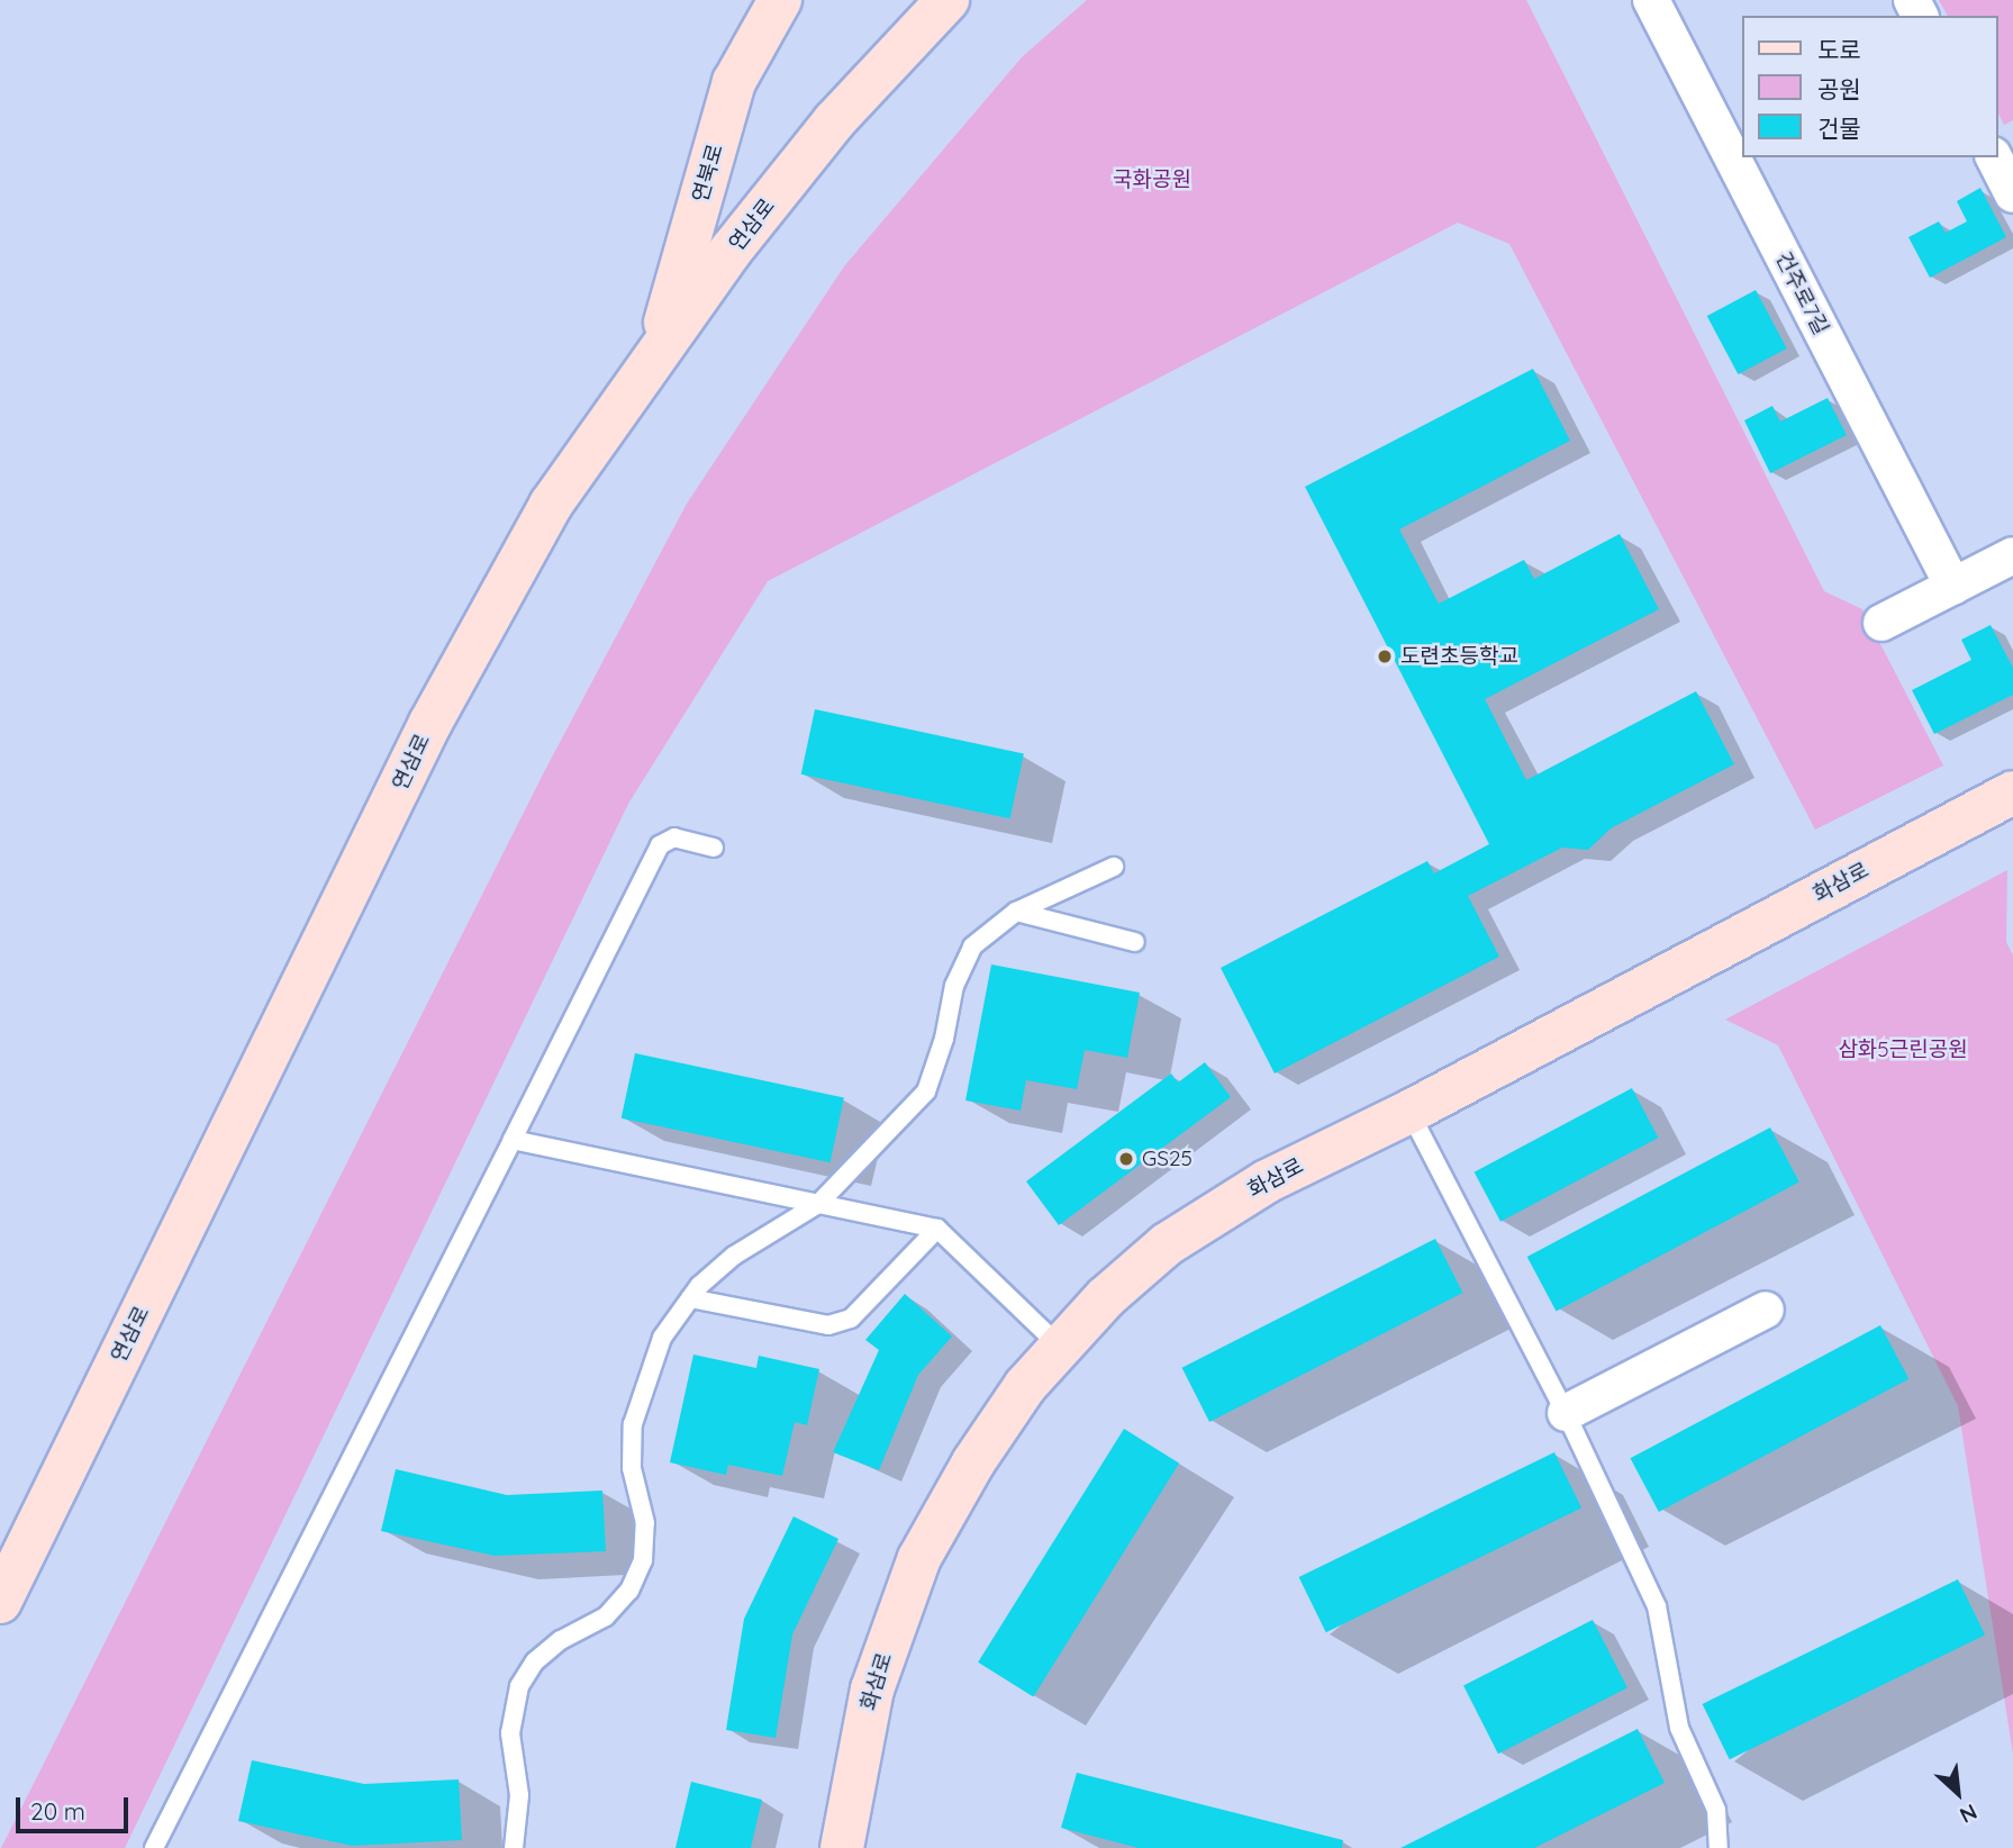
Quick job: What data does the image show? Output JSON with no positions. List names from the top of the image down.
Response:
{
  "streets": {
    "main road": ["연북로", "연삼로", "화삼로"],
    "street": ["건주로7길"]
  },
  "crossings": [
    ["연북로", "연삼로"]
  ],
  "parks": ["국화공원", "삼화5근린공원"],
  "places": ["도련초등학교", "GS25"],
  "legend": ["도로", "공원", "건물"],
  "scale_bar": "20 m",
  "north": "bottom right"
}
